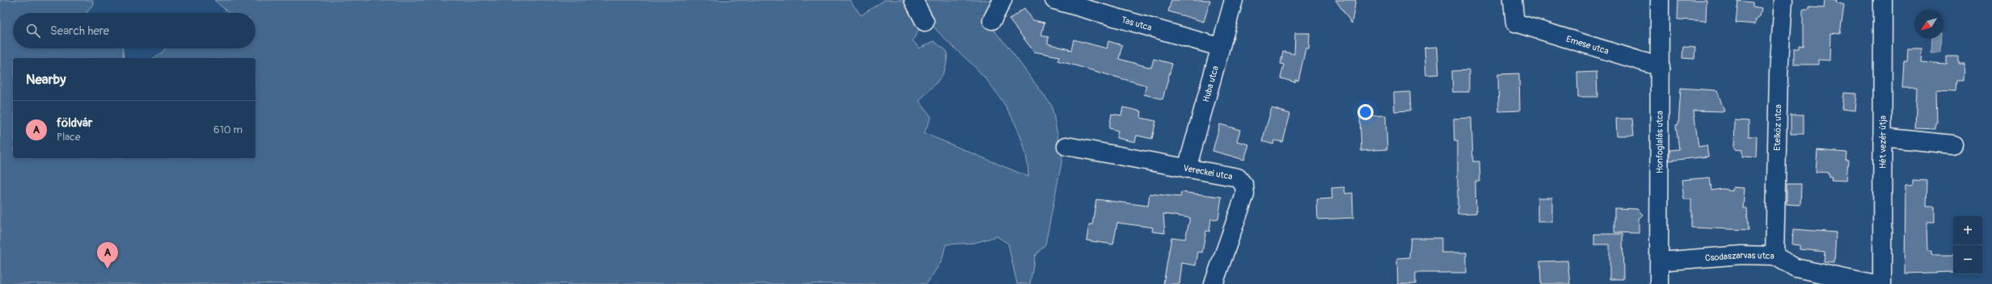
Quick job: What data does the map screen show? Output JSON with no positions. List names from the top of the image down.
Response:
{
  "streets": {
    "street": [
      "Tas utca",
      "Emese utca",
      "Huba utca",
      "Etelköz utca",
      "Honfoglalás utca",
      "Hét vezér útja",
      "Vereckei utca",
      "Csodaszarvas utca"
    ]
  },
  "crossings": [
    ["Tas utca", "Huba utca"],
    ["Emese utca", "Honfoglalás utca"],
    ["Huba utca", "Vereckei utca"],
    ["Etelköz utca", "Csodaszarvas utca"],
    ["Honfoglalás utca", "Csodaszarvas utca"]
  ],
  "north": "bottom left",
  "page": {
    "search": "Search here",
    "heading": "Nearby",
    "list": [
      {
        "mark": "A",
        "name": "földvár",
        "note": "Place",
        "value": "610 m"
      }
    ],
    "map_buttons": ["+", "−"],
    "pins": "A"
  }
}
